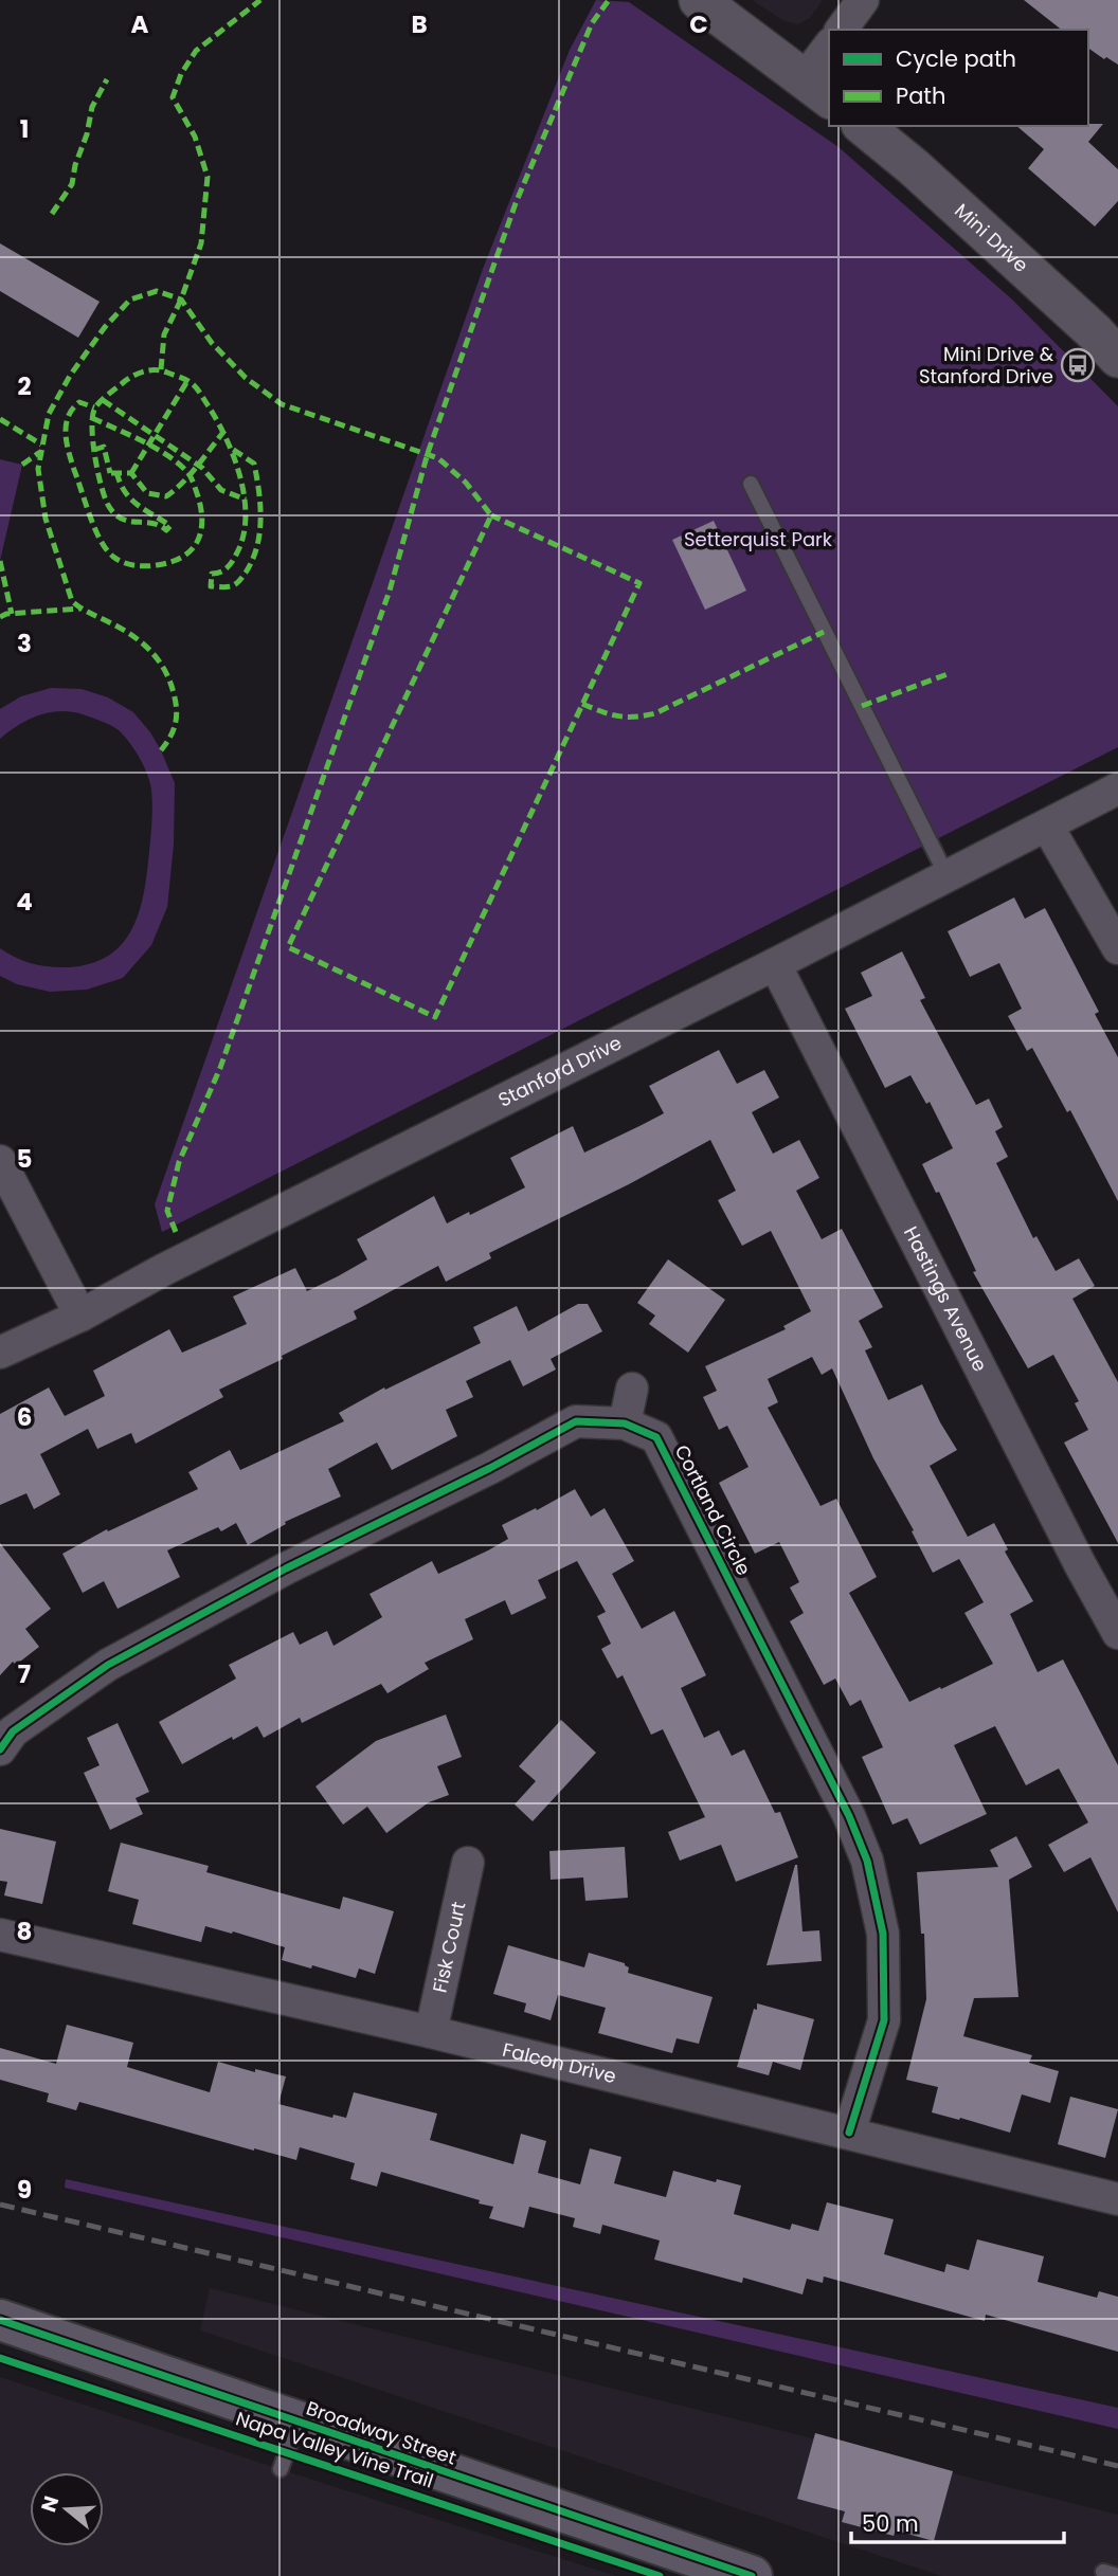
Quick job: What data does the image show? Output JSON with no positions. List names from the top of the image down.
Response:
{
  "streets": {
    "main road": ["Broadway Street"],
    "street": [
      "Mini Drive",
      "Stanford Drive",
      "Hastings Avenue",
      "Cortland Circle",
      "Fisk Court",
      "Falcon Drive"
    ],
    "cycle path": ["Napa Valley Vine Trail"]
  },
  "crossings": [
    ["Stanford Drive", "Hastings Avenue"],
    ["Cortland Circle", "Falcon Drive"],
    ["Fisk Court", "Falcon Drive"]
  ],
  "parks": ["Setterquist Park"],
  "places": {
    "bus stop": ["Mini Drive & Stanford Drive"]
  },
  "legend": ["Cycle path", "Path"],
  "scale_bar": "50 m",
  "north": "left",
  "grid": {
    "columns": ["A", "B", "C"],
    "rows": [
      "1",
      "2",
      "3",
      "4",
      "5",
      "6",
      "7",
      "8",
      "9"
    ]
  }
}
